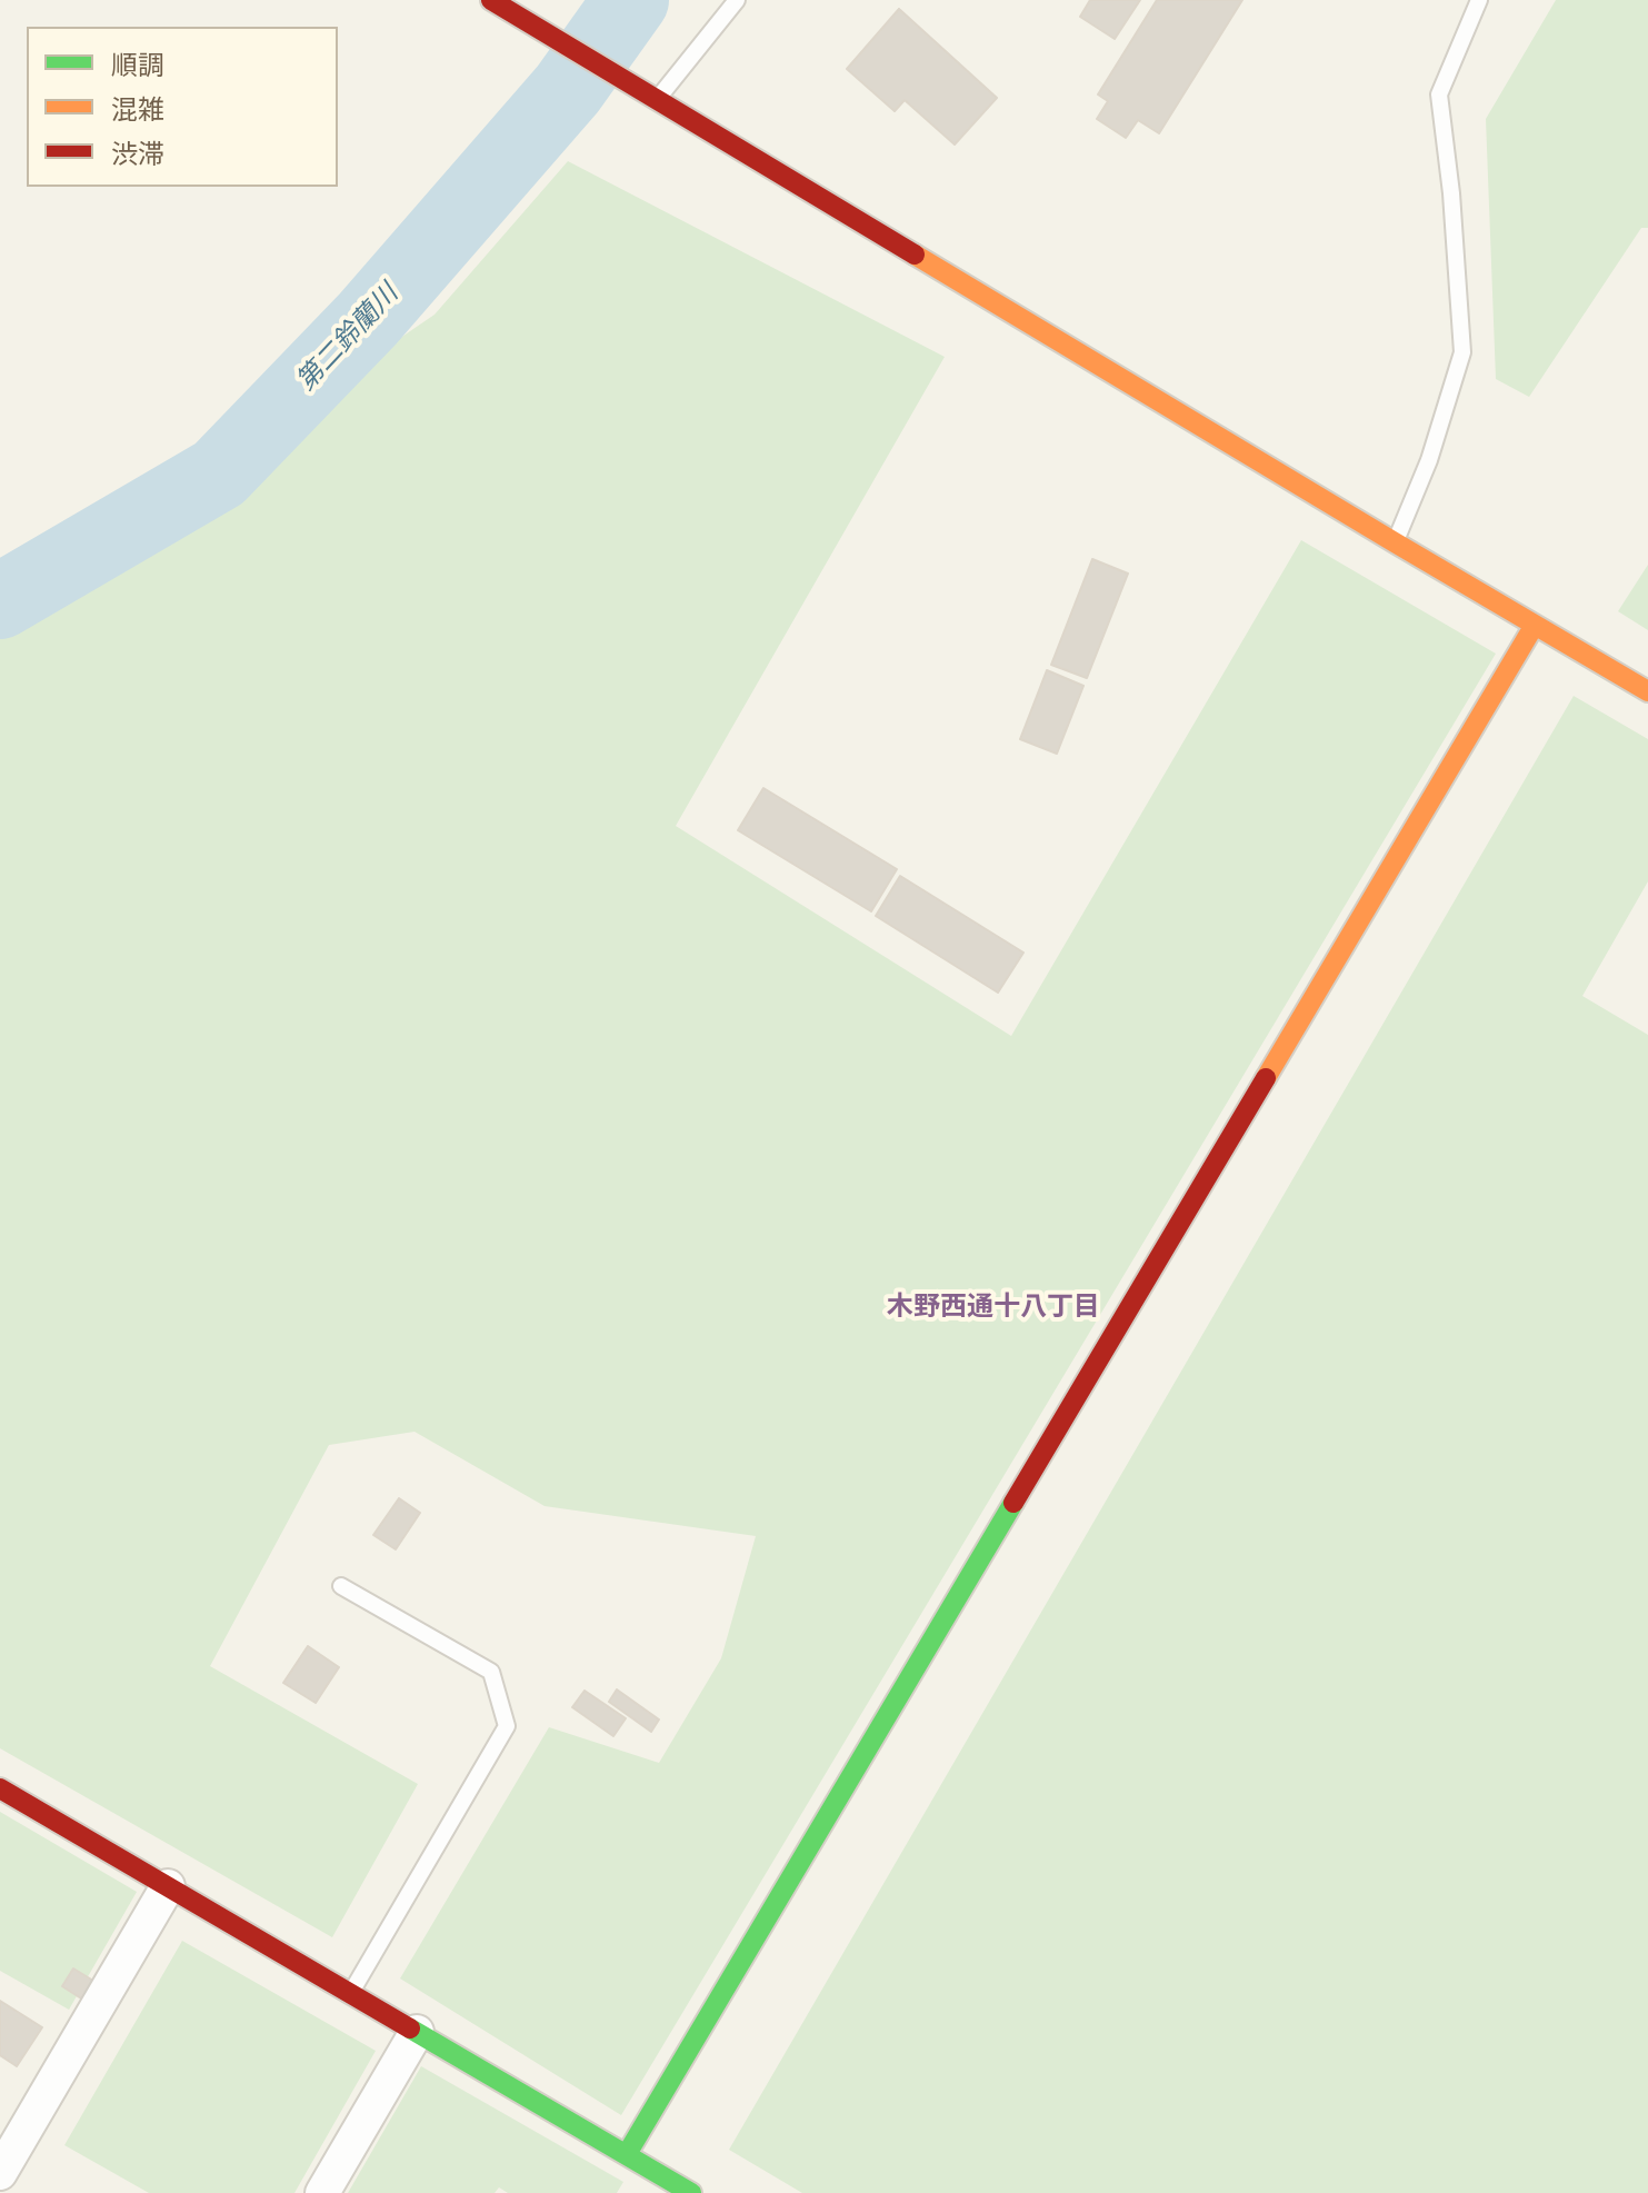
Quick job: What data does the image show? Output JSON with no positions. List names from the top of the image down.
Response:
{
  "districts": ["木野西通十八丁目"],
  "water": ["第二鈴蘭川"],
  "legend": ["順調", "混雑", "渋滞"]
}
